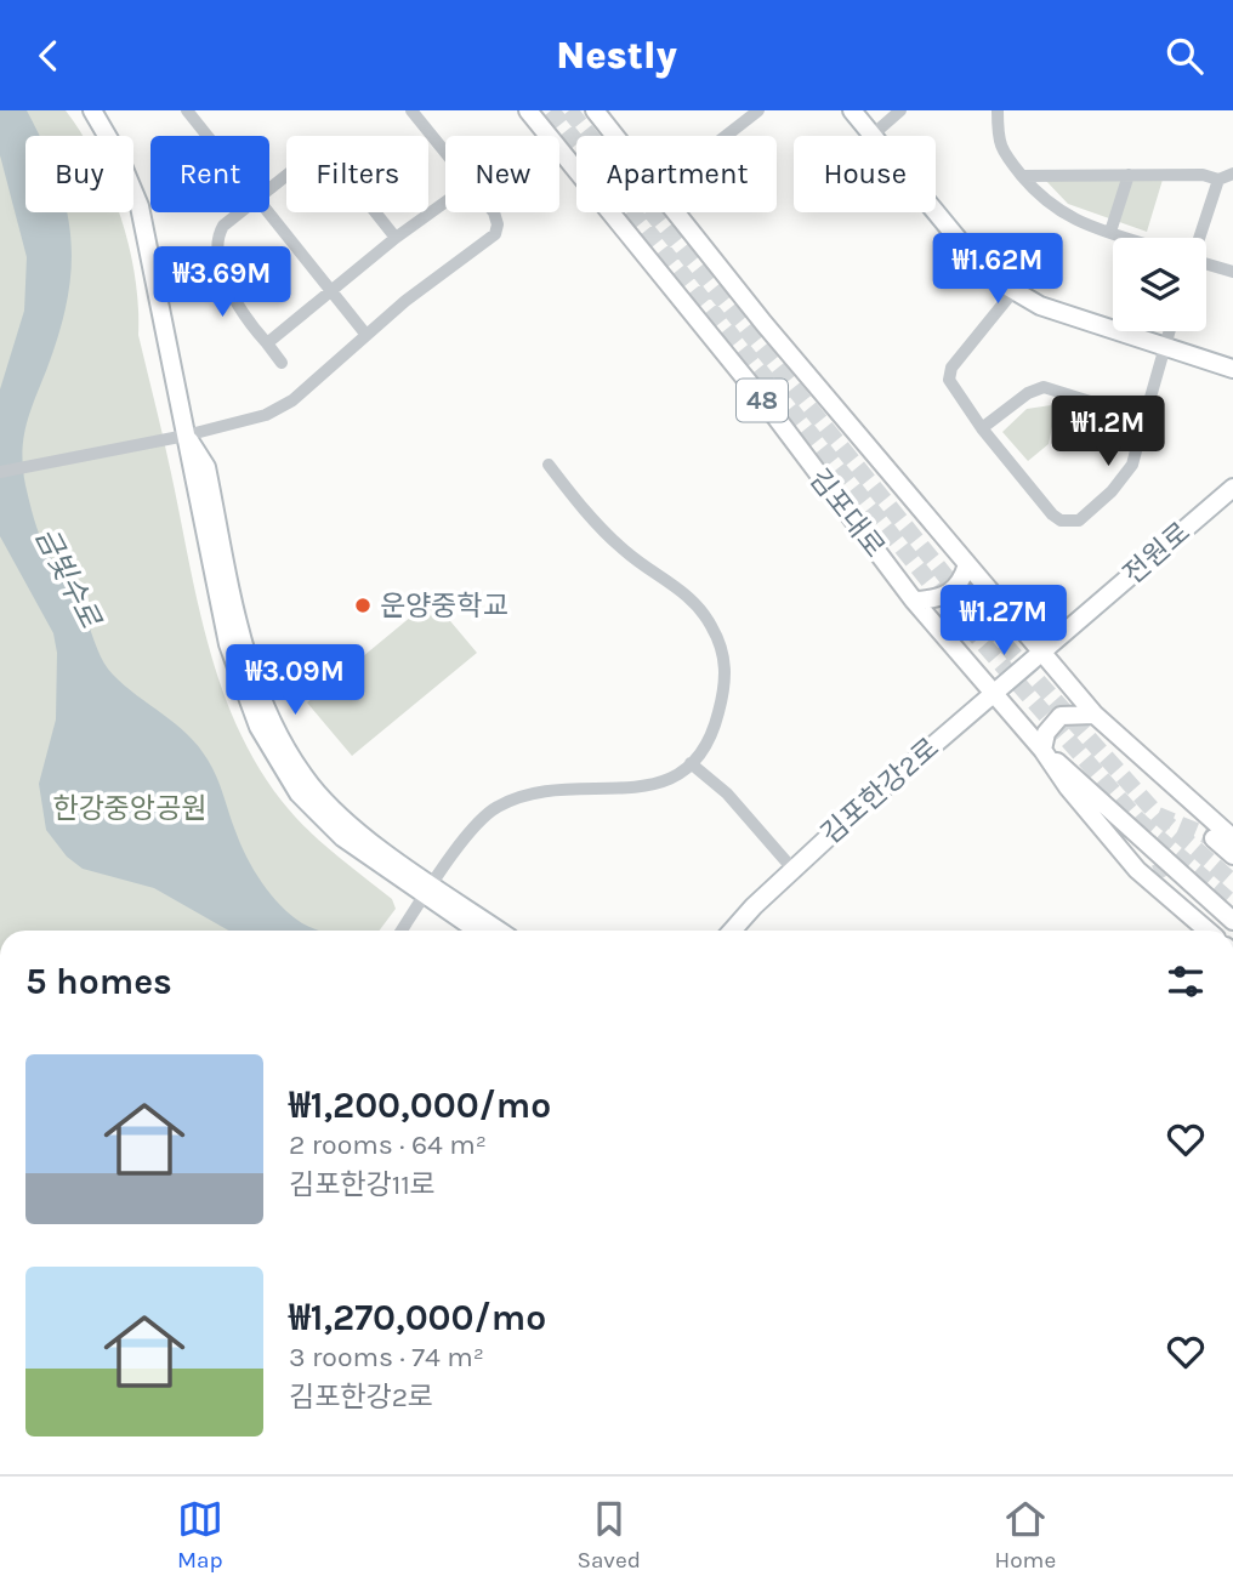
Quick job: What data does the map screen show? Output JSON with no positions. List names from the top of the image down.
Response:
{
  "streets": {
    "main road": [
      "48",
      "김포대로",
      "전원로",
      "김포한강2로"
    ]
  },
  "crossings": [
    ["김포대로", "전원로"],
    ["김포대로", "김포한강2로"],
    ["전원로", "김포한강2로"]
  ],
  "water": ["금빛수로"],
  "parks": ["한강중앙공원"],
  "places": ["운양중학교"],
  "page": {
    "header": "Nestly",
    "chip": [
      "Buy",
      "Rent",
      "Filters",
      "New",
      "Apartment",
      "House"
    ],
    "price": [
      "₩1.62M",
      "₩3.69M",
      "₩1.2M",
      "₩1.27M",
      "₩3.09M"
    ],
    "heading": "5 homes",
    "list": [
      {
        "name": "₩1,200,000/mo",
        "note": "2 rooms · 64 m² · 김포한강11로"
      },
      {
        "name": "₩1,270,000/mo",
        "note": "3 rooms · 74 m² · 김포한강2로"
      }
    ],
    "tabs": ["Map", "Saved", "Home"]
  }
}
